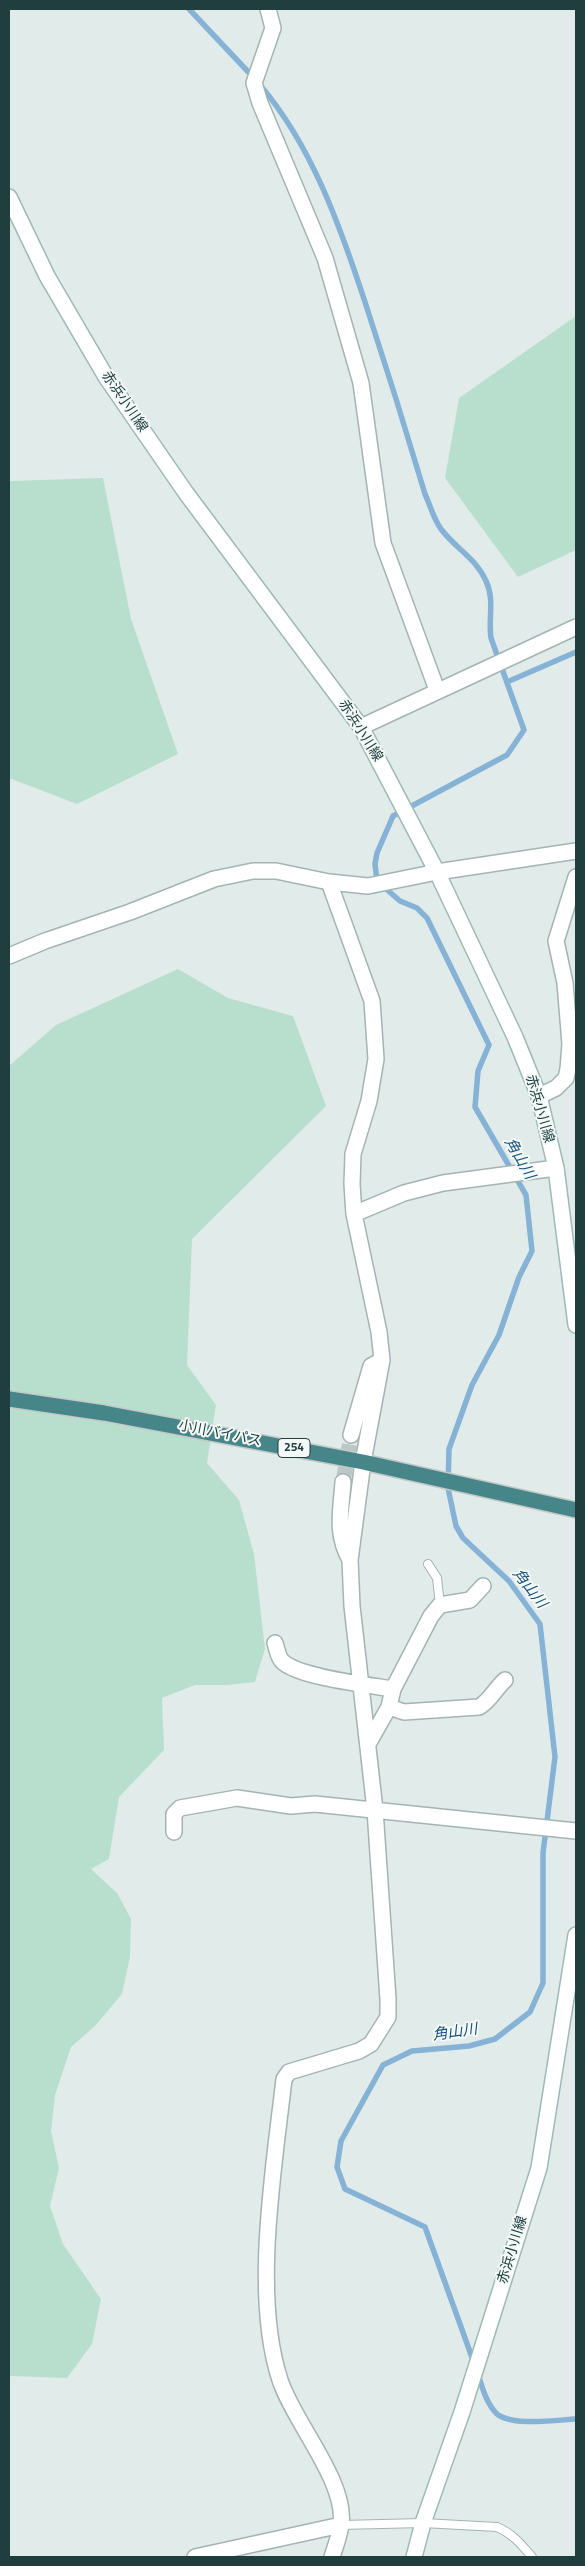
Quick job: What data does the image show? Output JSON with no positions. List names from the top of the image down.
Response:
{
  "streets": {
    "highway": ["小川バイパス", "254"],
    "street": ["赤浜小川線"]
  },
  "water": ["角山川"]
}
